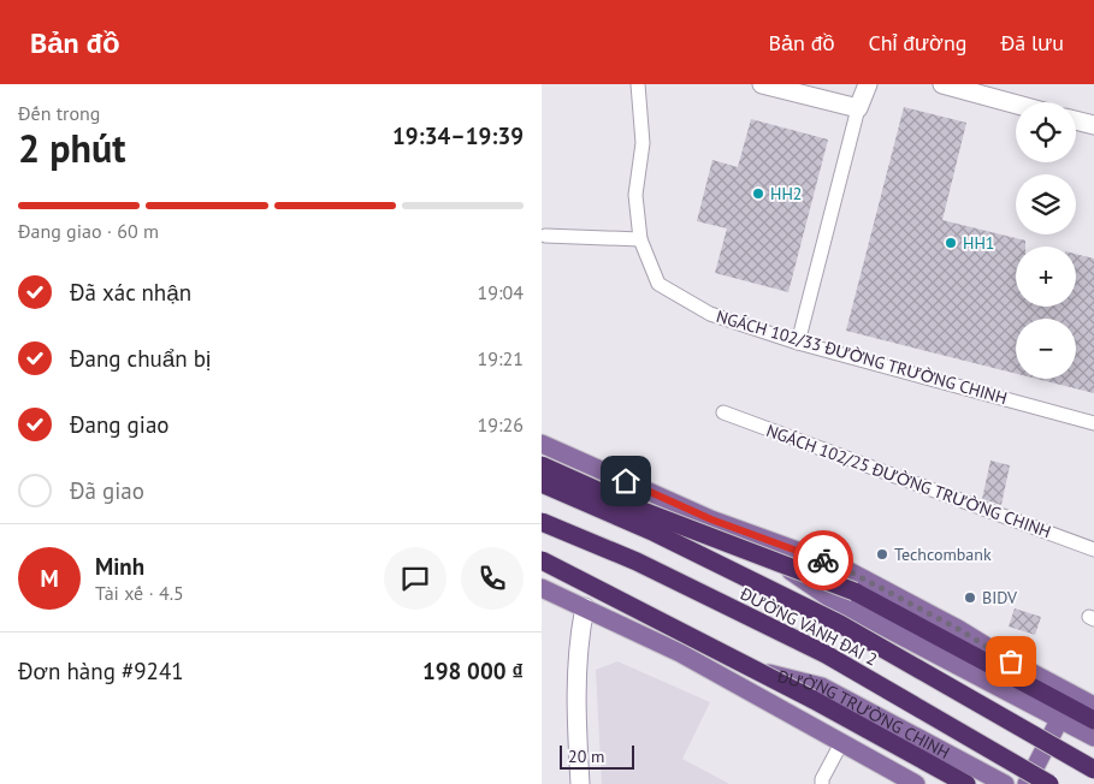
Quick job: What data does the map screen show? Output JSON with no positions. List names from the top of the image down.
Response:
{
  "streets": {
    "highway": ["ĐƯỜNG VÀNH ĐAI 2"],
    "main road": ["ĐƯỜNG TRƯỜNG CHINH"],
    "lane": ["NGÁCH 102/33 ĐƯỜNG TRƯỜNG CHINH", "NGÁCH 102/25 ĐƯỜNG TRƯỜNG CHINH"]
  },
  "places": [
    "HH2",
    "HH1",
    "Techcombank",
    "BIDV"
  ],
  "scale_bar": "20 m",
  "page": {
    "header": "Bản đồ",
    "nav": ["Bản đồ", "Chỉ đường", "Đã lưu"],
    "heading": ["2 phút", "Đến trong", "19:34–19:39"],
    "panel": [
      "Minh",
      "Tài xế · 4.5",
      "Đơn hàng #9241",
      "198 000 ₫"
    ],
    "map_buttons": ["+", "−"],
    "bar": "Đang giao · 60 m",
    "list": [
      ["Đã xác nhận", "19:04"],
      ["Đang chuẩn bị", "19:21"],
      ["Đang giao", "19:26"],
      "Đã giao"
    ],
    "round": "M",
    "scale": "20 m"
  }
}
